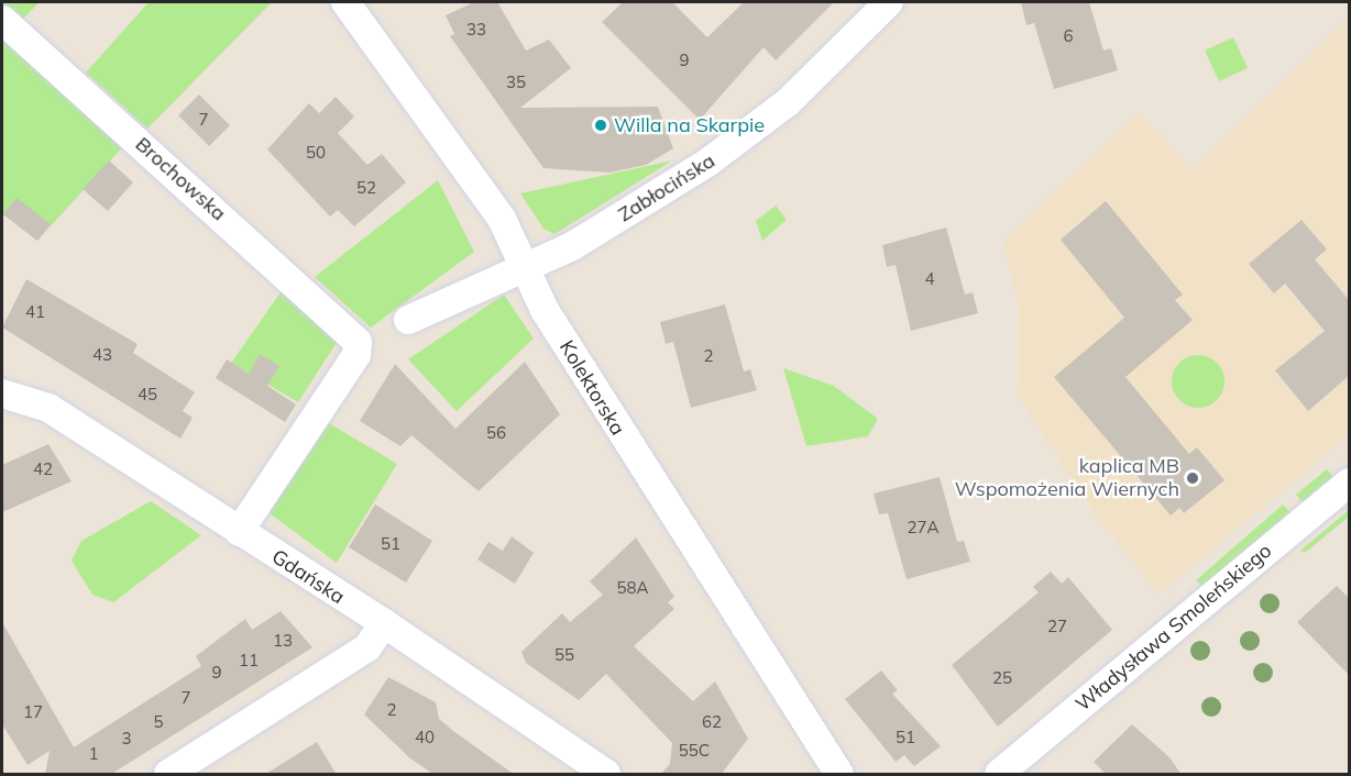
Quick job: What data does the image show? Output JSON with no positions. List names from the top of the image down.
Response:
{
  "streets": {
    "street": [
      "Brochowska",
      "Zabłocińska",
      "Kolektorska",
      "Gdańska",
      "Władysława Smoleńskiego"
    ]
  },
  "crossings": [
    ["Brochowska", "Gdańska"],
    ["Zabłocińska", "Kolektorska"]
  ],
  "places": ["Willa na Skarpie", "kaplica MB Wspomożenia Wiernych"],
  "house_numbers": [
    "33",
    "6",
    "9",
    "35",
    "7",
    "50",
    "52",
    "4",
    "41",
    "43",
    "2",
    "45",
    "56",
    "42",
    "27A",
    "51",
    "58A",
    "27",
    "13",
    "55",
    "11",
    "9",
    "25",
    "7",
    "2",
    "17",
    "5",
    "62",
    "40",
    "51",
    "3",
    "55C",
    "1"
  ]
}
